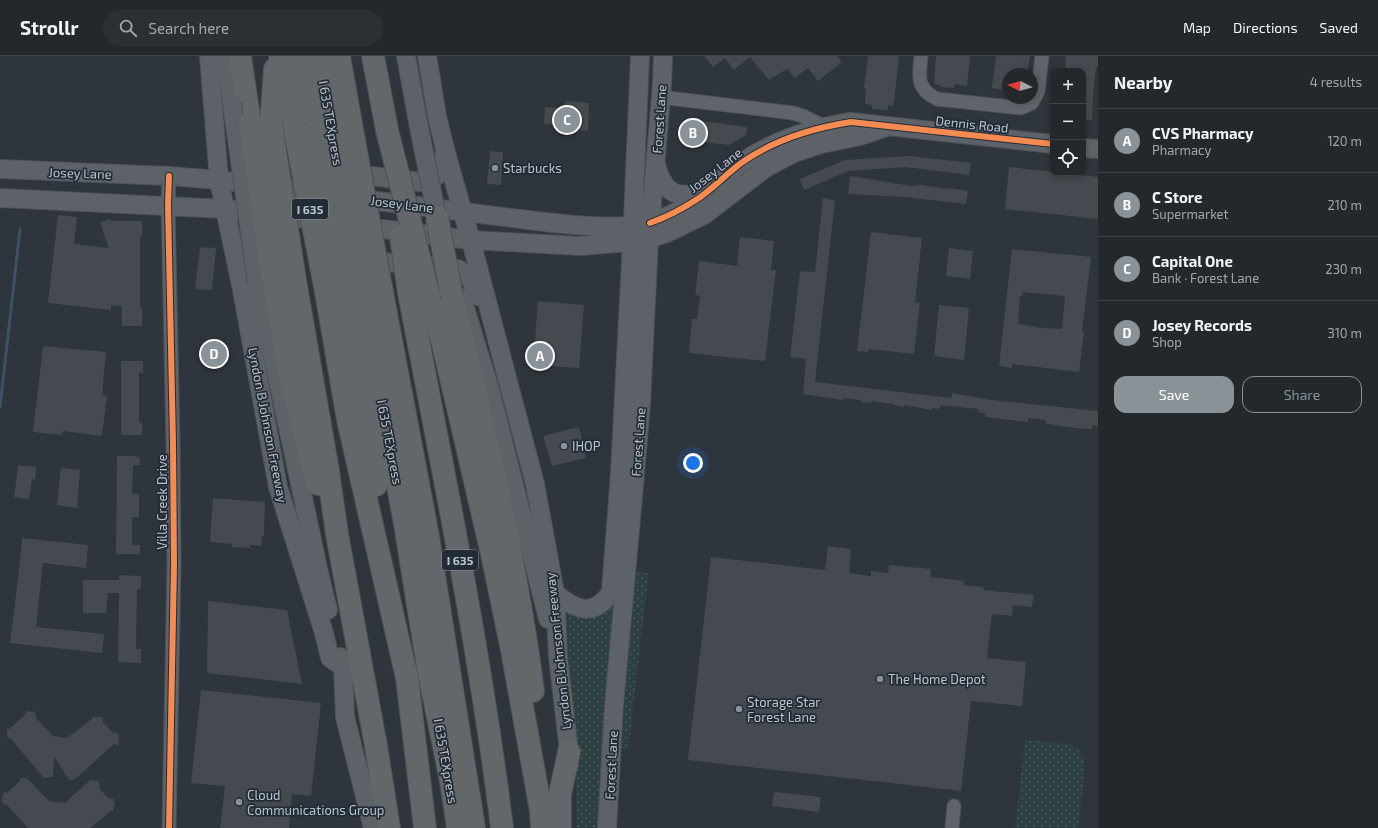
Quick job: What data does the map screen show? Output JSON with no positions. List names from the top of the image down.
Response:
{
  "streets": {
    "highway": ["I 635 TEXpress", "I 635"],
    "main road": [
      "Forest Lane",
      "Dennis Road",
      "Josey Lane",
      "Lyndon B Johnson Freeway"
    ],
    "street": ["Villa Creek Drive"]
  },
  "crossings": [
    ["Forest Lane", "Josey Lane"],
    ["Dennis Road", "Josey Lane"],
    ["Josey Lane", "Lyndon B Johnson Freeway"],
    ["Josey Lane", "Villa Creek Drive"]
  ],
  "places": [
    "Starbucks",
    "IHOP",
    "The Home Depot",
    "Storage Star Forest Lane",
    "Cloud Communications Group"
  ],
  "north": "left",
  "page": {
    "header": "Strollr",
    "search": "Search here",
    "nav": ["Map", "Directions", "Saved"],
    "heading": ["Nearby", "4 results"],
    "map_buttons": ["+", "−"],
    "pins": [
      "C",
      "B",
      "D",
      "A"
    ],
    "list": [
      {
        "mark": "A",
        "name": "CVS Pharmacy",
        "note": "Pharmacy",
        "value": "120 m"
      },
      {
        "mark": "B",
        "name": "C Store",
        "note": "Supermarket",
        "value": "210 m"
      },
      {
        "mark": "C",
        "name": "Capital One",
        "note": "Bank · Forest Lane",
        "value": "230 m"
      },
      {
        "mark": "D",
        "name": "Josey Records",
        "note": "Shop",
        "value": "310 m"
      }
    ],
    "buttons": ["Save", "Share"]
  }
}
